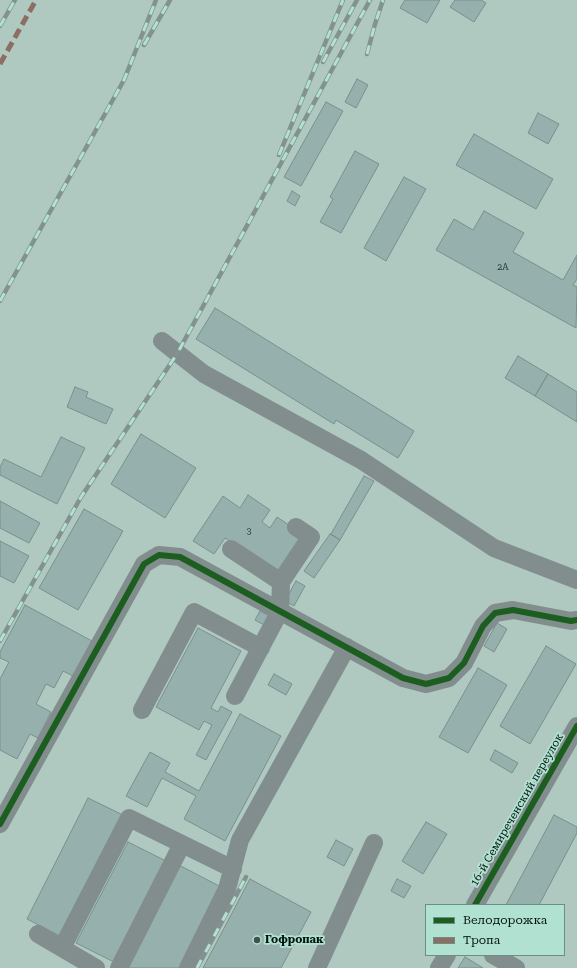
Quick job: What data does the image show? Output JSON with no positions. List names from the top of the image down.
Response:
{
  "streets": {
    "street": ["16-й Семиреченский переулок"]
  },
  "places": ["Гофропак"],
  "house_numbers": ["2А", "3"],
  "legend": ["Велодорожка", "Тропа"]
}
